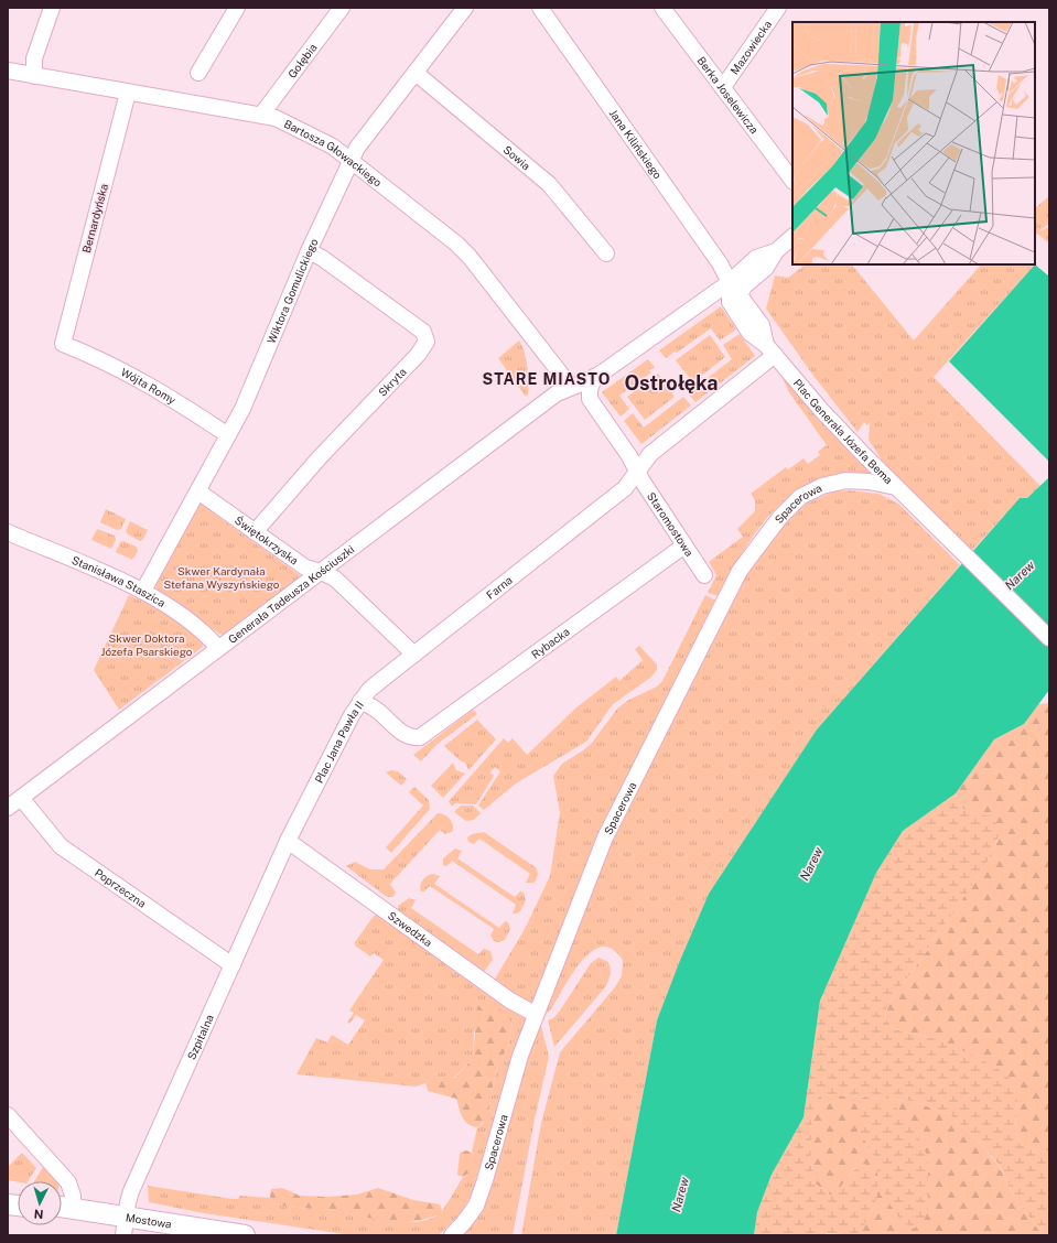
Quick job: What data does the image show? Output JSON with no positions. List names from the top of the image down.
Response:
{
  "streets": {
    "main road": ["Mostowa"],
    "street": [
      "Mazowiecka",
      "Gołębia",
      "Berka Joselewicza",
      "Jana Kilińskiego",
      "Bartosza Głowackiego",
      "Sowia",
      "Bernardyńska",
      "Wiktora Gomulickiego",
      "Skryta",
      "Wójta Romy",
      "Plac Generała Józefa Bema",
      "Spacerowa",
      "Staromostowa",
      "Świętokrzyska",
      "Stanisława Staszica",
      "Farna",
      "Generała Tadeusza Kościuszki",
      "Rybacka",
      "Plac Jana Pawła II",
      "Poprzeczna",
      "Szwedzka",
      "Szpitalna"
    ]
  },
  "crossings": [
    ["Mazowiecka", "Berka Joselewicza"],
    ["Gołębia", "Bartosza Głowackiego"],
    ["Jana Kilińskiego", "Plac Generała Józefa Bema"],
    ["Bartosza Głowackiego", "Bernardyńska"],
    ["Bartosza Głowackiego", "Wiktora Gomulickiego"],
    ["Bartosza Głowackiego", "Generała Tadeusza Kościuszki"],
    ["Sowia", "Wiktora Gomulickiego"],
    ["Bernardyńska", "Wójta Romy"],
    ["Wiktora Gomulickiego", "Skryta"],
    ["Wiktora Gomulickiego", "Wójta Romy"],
    ["Wiktora Gomulickiego", "Świętokrzyska"],
    ["Wiktora Gomulickiego", "Stanisława Staszica"],
    ["Skryta", "Świętokrzyska"],
    ["Plac Generała Józefa Bema", "Spacerowa"],
    ["Spacerowa", "Szwedzka"],
    ["Staromostowa", "Farna"],
    ["Staromostowa", "Rybacka"],
    ["Świętokrzyska", "Farna"],
    ["Świętokrzyska", "Generała Tadeusza Kościuszki"],
    ["Stanisława Staszica", "Generała Tadeusza Kościuszki"],
    ["Farna", "Plac Jana Pawła II"],
    ["Generała Tadeusza Kościuszki", "Poprzeczna"],
    ["Rybacka", "Plac Jana Pawła II"],
    ["Plac Jana Pawła II", "Szwedzka"],
    ["Plac Jana Pawła II", "Szpitalna"],
    ["Poprzeczna", "Szpitalna"],
    ["Szwedzka", "Szpitalna"],
    ["Szpitalna", "Mostowa"]
  ],
  "districts": ["STARE MIASTO", "Ostrołęka"],
  "water": ["Narew"],
  "parks": ["Skwer Kardynała Stefana Wyszyńskiego", "Skwer Doktora Józefa Psarskiego"],
  "north": "bottom"
}
